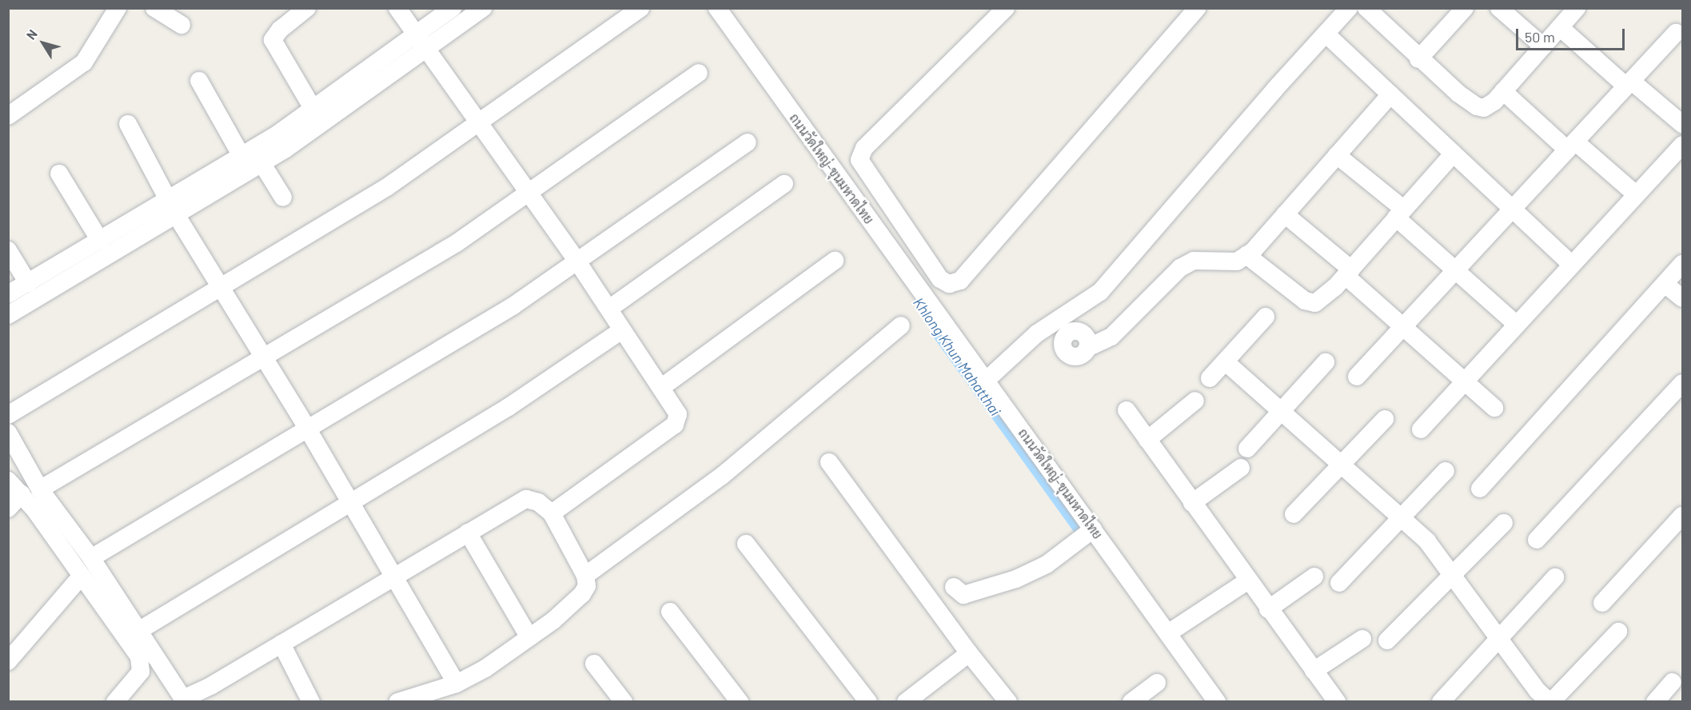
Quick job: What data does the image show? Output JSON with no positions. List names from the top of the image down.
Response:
{
  "streets": {
    "street": ["ถนนวัดใหญ่-ขุนมหาดไทย"]
  },
  "water": ["Khlong Khun Mahatthai"],
  "scale_bar": "50 m",
  "north": "top left"
}
